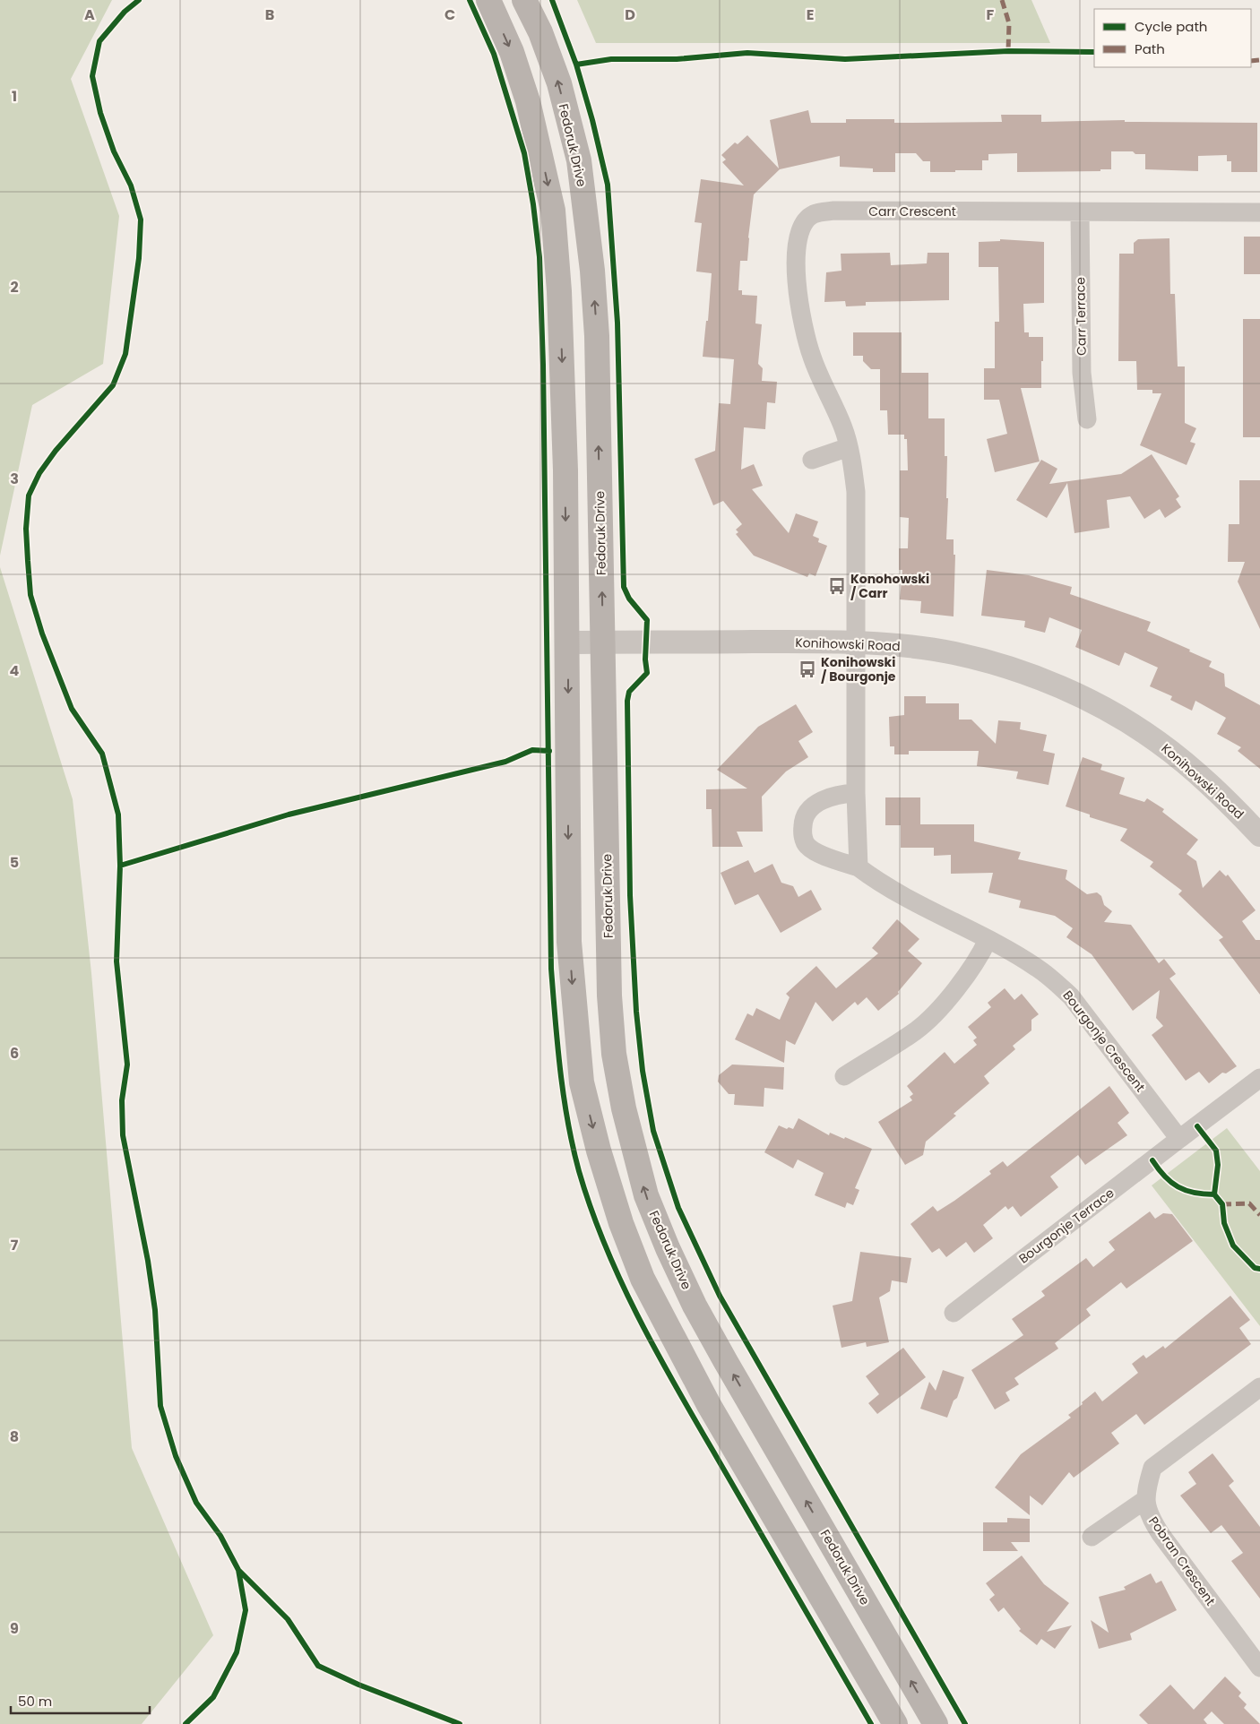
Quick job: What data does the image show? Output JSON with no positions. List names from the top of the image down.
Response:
{
  "streets": {
    "main road": ["Fedoruk Drive"],
    "street": [
      "Carr Crescent",
      "Carr Terrace",
      "Konihowski Road",
      "Bourgonje Crescent",
      "Bourgonje Terrace",
      "Pobran Crescent"
    ]
  },
  "crossings": [
    ["Fedoruk Drive", "Konihowski Road"],
    ["Carr Crescent", "Carr Terrace"],
    ["Carr Crescent", "Konihowski Road"],
    ["Bourgonje Crescent", "Bourgonje Terrace"]
  ],
  "places": {
    "bus stop": ["Konohowski / Carr", "Konihowski / Bourgonje"]
  },
  "legend": ["Cycle path", "Path"],
  "scale_bar": "50 m",
  "grid": {
    "columns": [
      "A",
      "B",
      "C",
      "D",
      "E",
      "F"
    ],
    "rows": [
      "1",
      "2",
      "3",
      "4",
      "5",
      "6",
      "7",
      "8",
      "9"
    ]
  }
}
